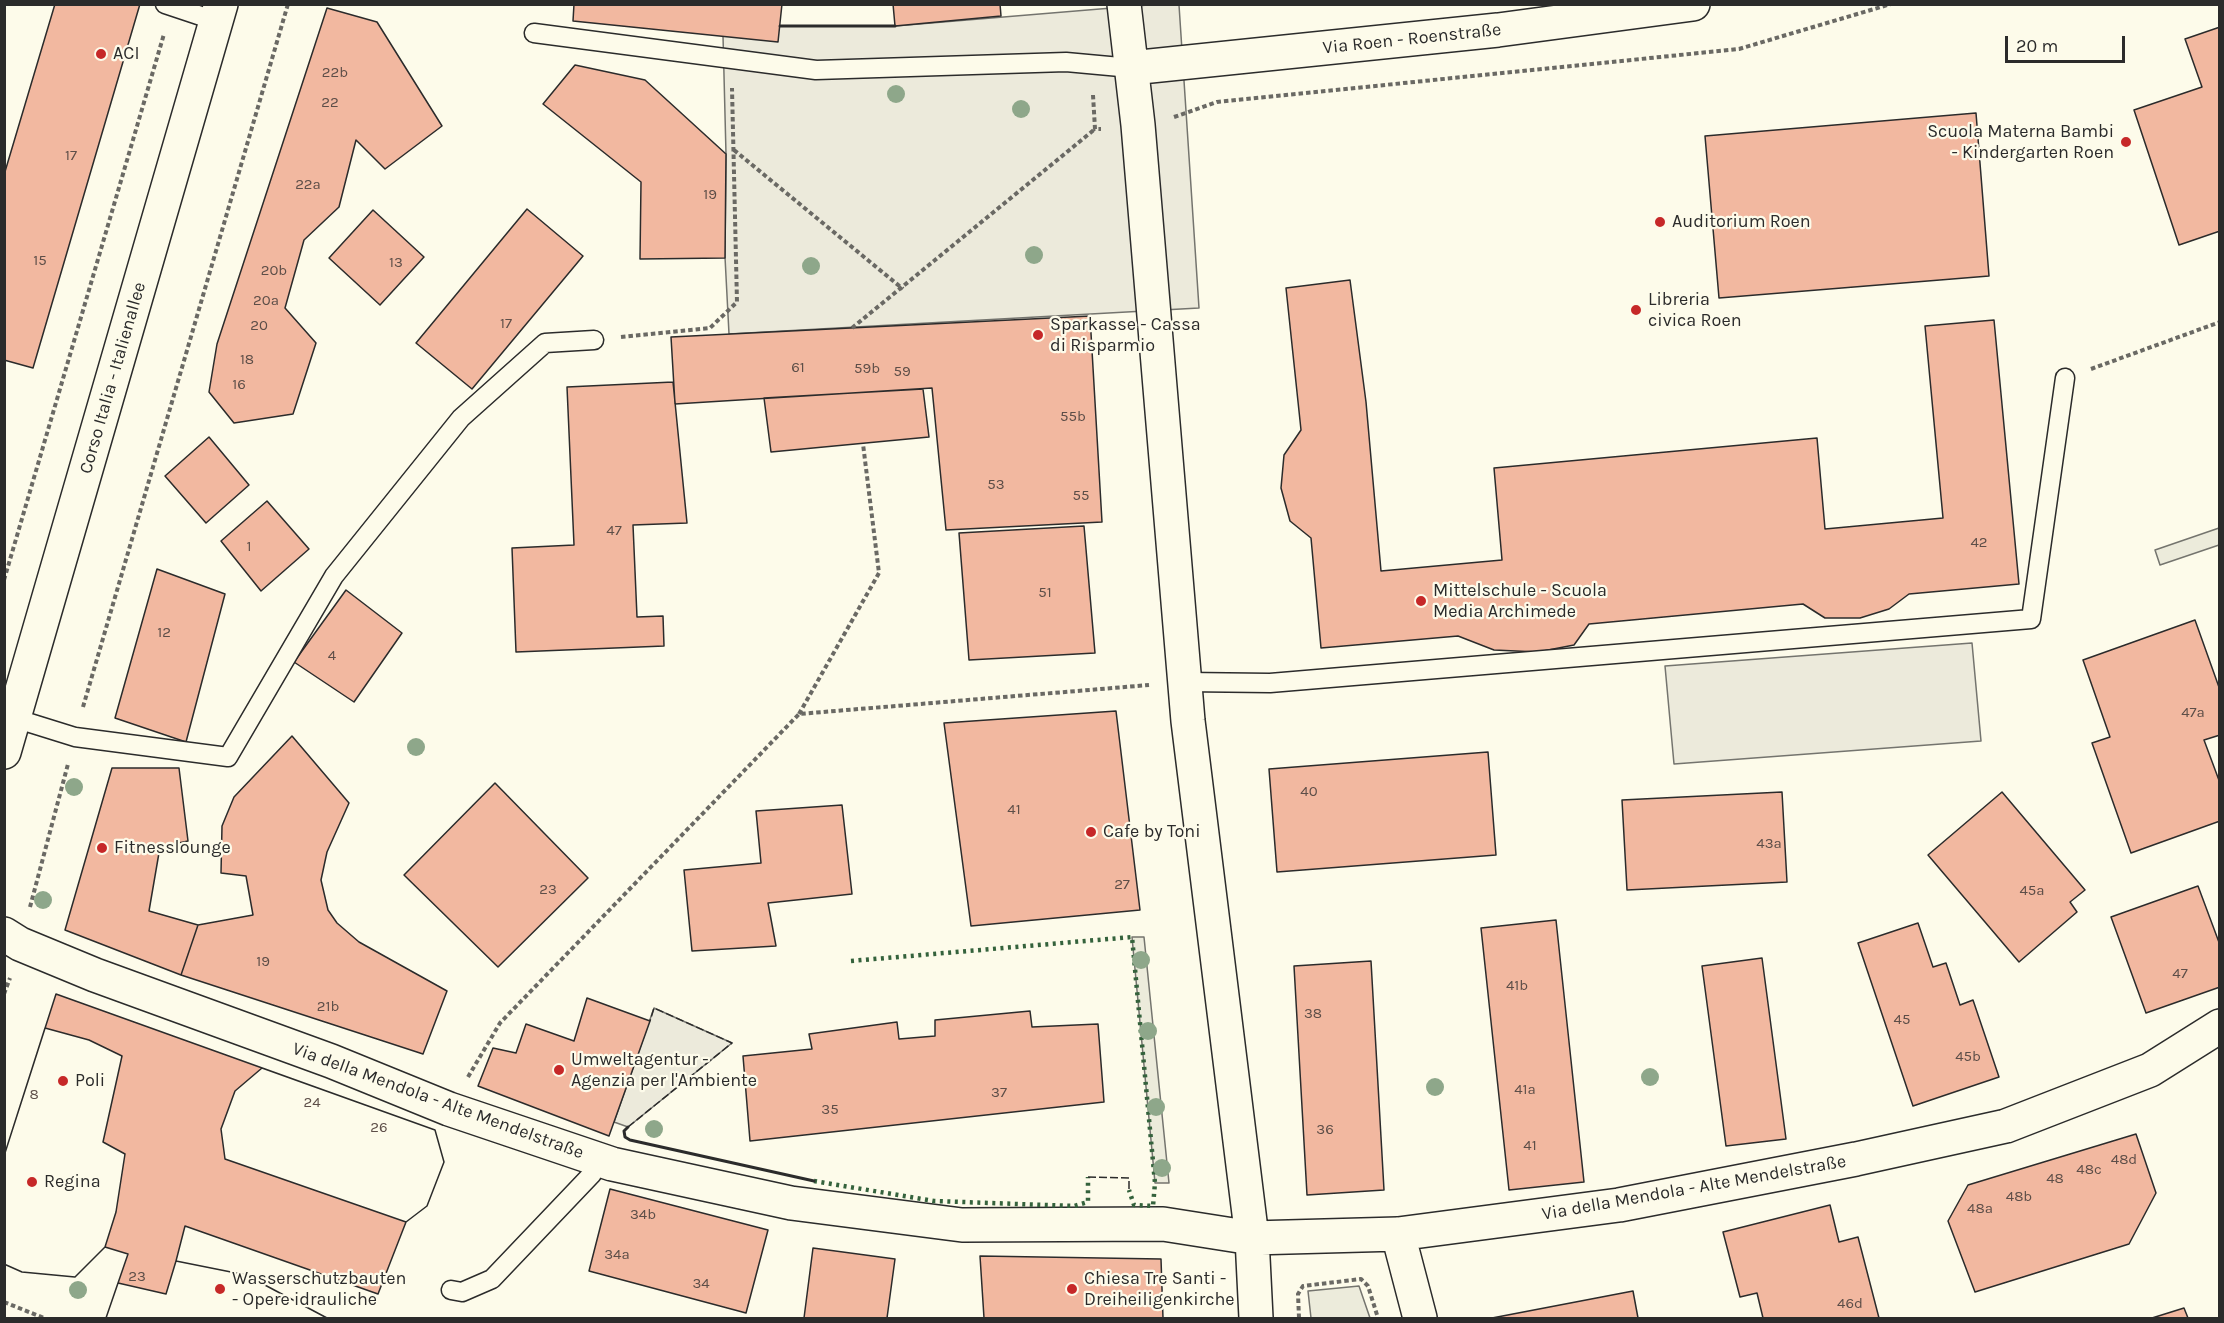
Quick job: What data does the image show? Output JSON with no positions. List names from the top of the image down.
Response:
{
  "streets": {
    "street": ["Via Roen - Roenstraße", "Corso Italia - Italienallee", "Via della Mendola - Alte Mendelstraße"]
  },
  "places": [
    "ACI",
    "Scuola Materna Bambi - Kindergarten Roen",
    "Auditorium Roen",
    "Libreria civica Roen",
    "Sparkasse - Cassa di Risparmio",
    "Mittelschule - Scuola Media Archimede",
    "Cafe by Toni",
    "Fitnesslounge",
    "Umweltagentur - Agenzia per l'Ambiente",
    "Poli",
    "Regina",
    "Wasserschutzbauten - Opere idrauliche",
    "Chiesa Tre Santi - Dreiheiligenkirche"
  ],
  "house_numbers": [
    "22b",
    "22",
    "17",
    "22a",
    "19",
    "15",
    "13",
    "20b",
    "20a",
    "17",
    "20",
    "18",
    "61",
    "59b",
    "59",
    "16",
    "55b",
    "53",
    "55",
    "47",
    "42",
    "1",
    "51",
    "12",
    "4",
    "47a",
    "40",
    "41",
    "43a",
    "27",
    "23",
    "45a",
    "19",
    "47",
    "41b",
    "21b",
    "38",
    "45",
    "45b",
    "41a",
    "37",
    "8",
    "24",
    "35",
    "26",
    "36",
    "41",
    "48d",
    "48c",
    "48",
    "48b",
    "48a",
    "34b",
    "34a",
    "23",
    "34",
    "46d"
  ],
  "scale_bar": "20 m"
}
